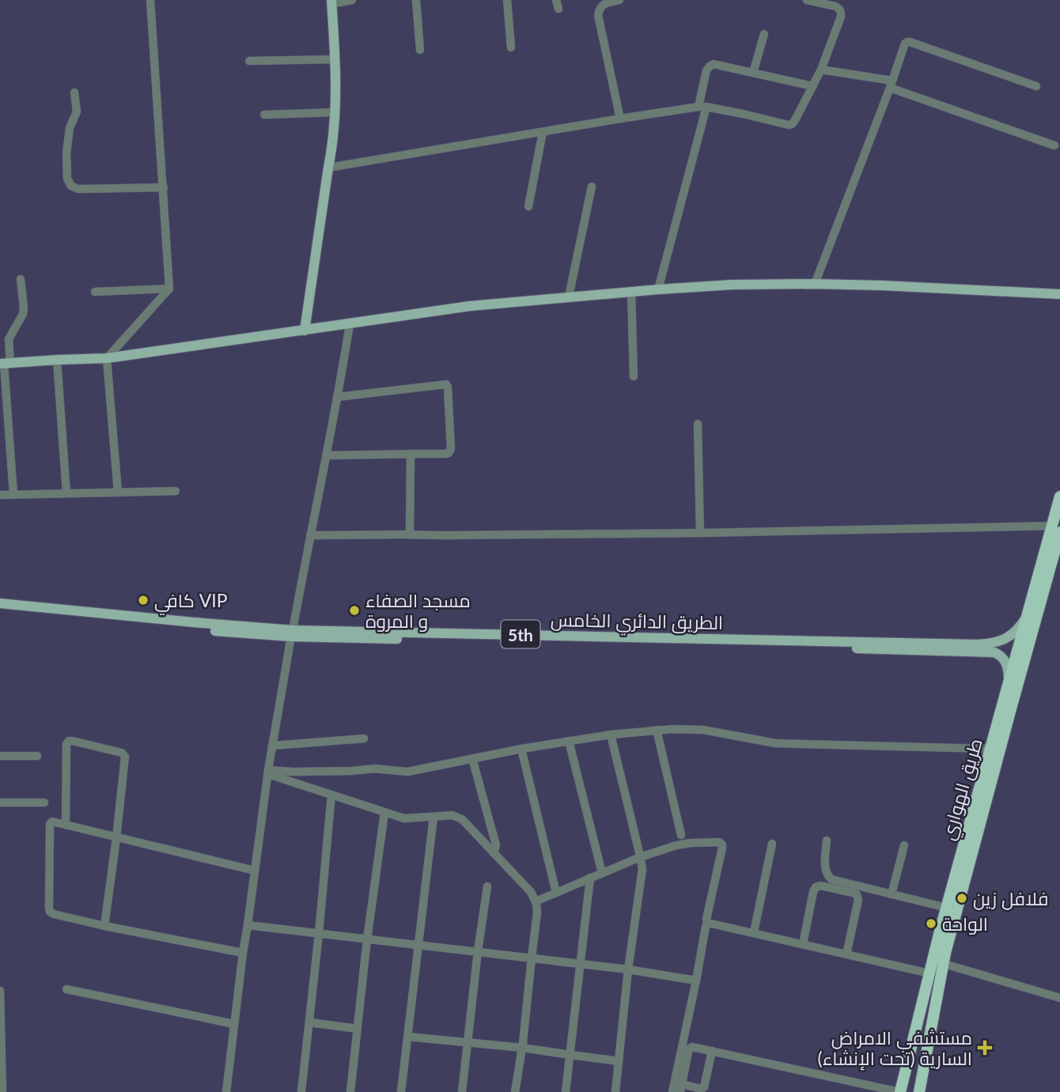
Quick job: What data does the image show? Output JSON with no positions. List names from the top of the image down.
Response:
{
  "streets": {
    "highway": ["طريق الهواري"],
    "main road": ["الطريق الدائري الخامس", "5th"]
  },
  "crossings": [
    ["الطريق الدائري الخامس", "طريق الهواري"]
  ],
  "places": {
    "other": [
      "كافي VIP",
      "مسجد الصفاء و المروة",
      "فلافل زين",
      "الواحة"
    ],
    "health": ["مستشفي الامراض السارية (تحت الإنشاء)"]
  }
}
